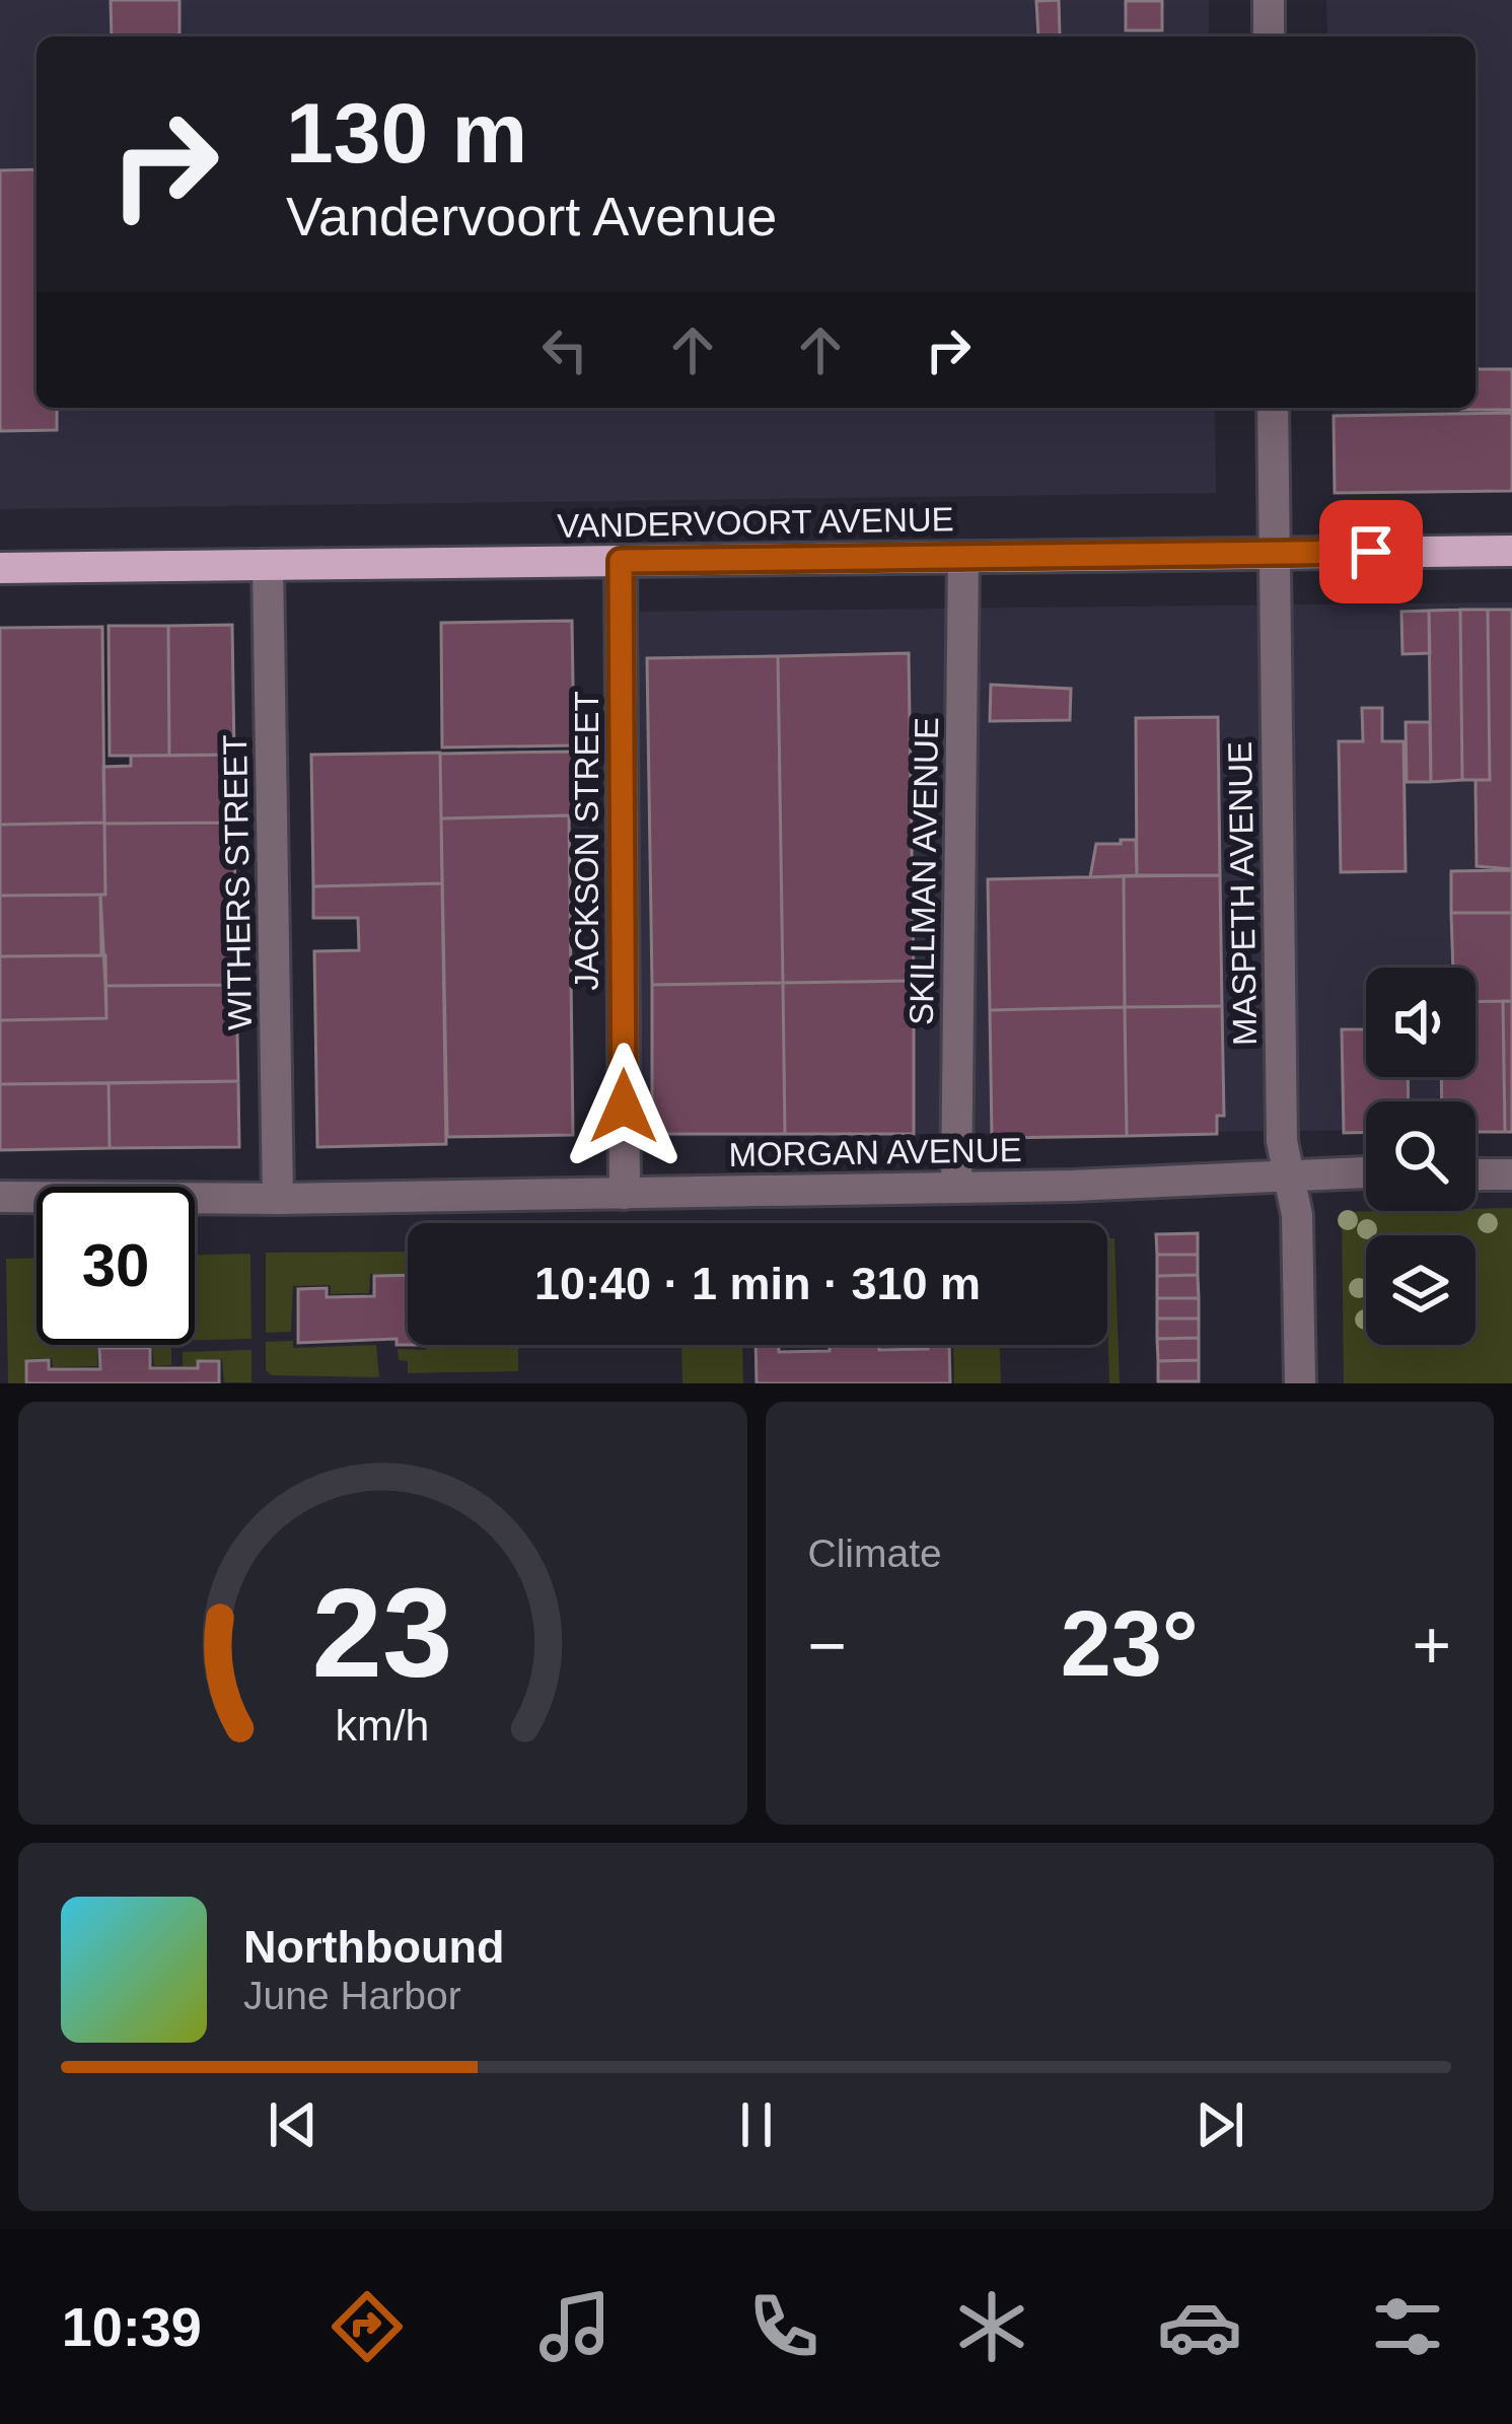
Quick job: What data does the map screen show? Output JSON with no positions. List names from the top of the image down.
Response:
{
  "streets": {
    "main road": ["VANDERVOORT AVENUE"],
    "street": [
      "JACKSON STREET",
      "SKILLMAN AVENUE",
      "WITHERS STREET",
      "MASPETH AVENUE",
      "MORGAN AVENUE"
    ]
  },
  "crossings": [
    ["VANDERVOORT AVENUE", "JACKSON STREET"],
    ["VANDERVOORT AVENUE", "SKILLMAN AVENUE"],
    ["VANDERVOORT AVENUE", "WITHERS STREET"],
    ["VANDERVOORT AVENUE", "MASPETH AVENUE"],
    ["JACKSON STREET", "MORGAN AVENUE"],
    ["SKILLMAN AVENUE", "MORGAN AVENUE"],
    ["WITHERS STREET", "MORGAN AVENUE"],
    ["MASPETH AVENUE", "MORGAN AVENUE"]
  ],
  "page": {
    "turn": ["130 m", "Vandervoort Avenue"],
    "limit": "30",
    "trip": "10:40 · 1 min · 310 m",
    "tile": "Climate",
    "heat": ["−", "23°", "+"],
    "song": ["Northbound", "June Harbor"],
    "tabs": "10:39",
    "gauge": ["23", "km/h"]
  }
}
